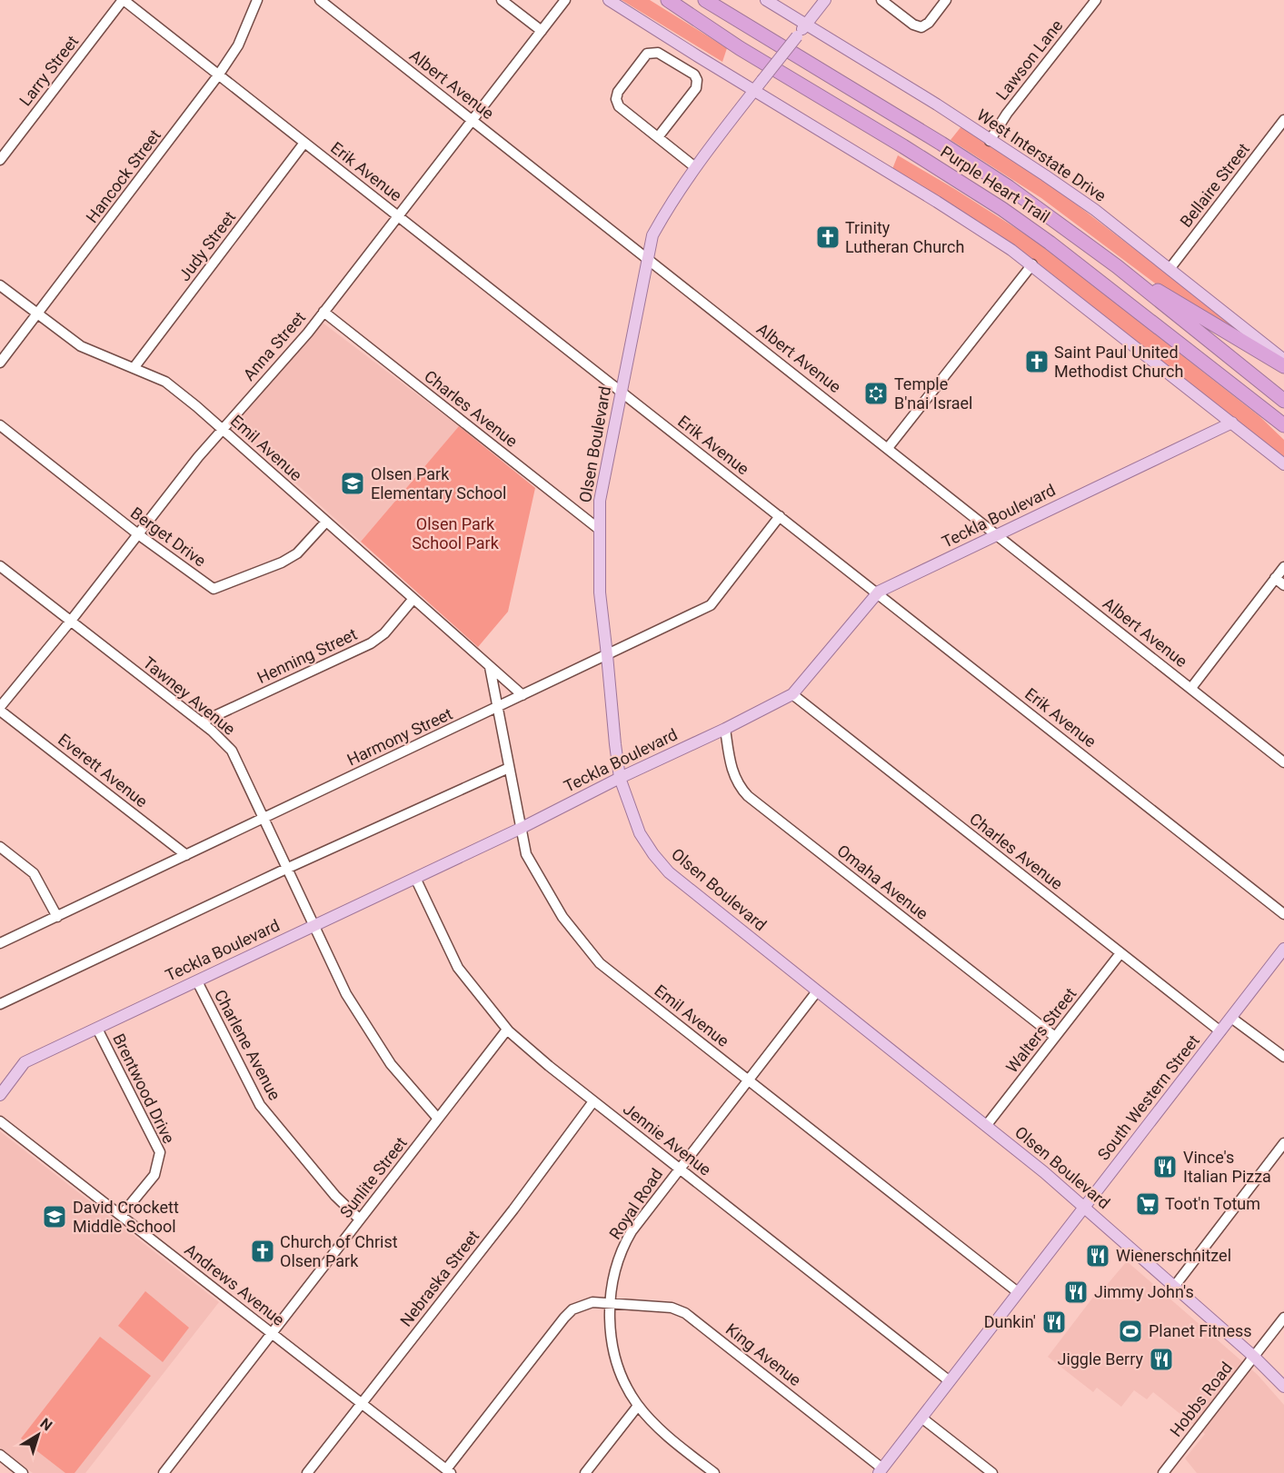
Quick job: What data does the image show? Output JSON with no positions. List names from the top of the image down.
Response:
{
  "streets": {
    "highway": ["Purple Heart Trail"],
    "main road": [
      "West Interstate Drive",
      "Olsen Boulevard",
      "Teckla Boulevard",
      "South Western Street"
    ],
    "street": [
      "Lawson Lane",
      "Larry Street",
      "Albert Avenue",
      "Erik Avenue",
      "Hancock Street",
      "Bellaire Street",
      "Judy Street",
      "Anna Street",
      "Charles Avenue",
      "Emil Avenue",
      "Berget Drive",
      "Henning Street",
      "Tawney Avenue",
      "Harmony Street",
      "Everett Avenue",
      "Omaha Avenue",
      "Walters Street",
      "Charlene Avenue",
      "Brentwood Drive",
      "Jennie Avenue",
      "Sunlite Street",
      "Royal Road",
      "Nebraska Street",
      "Andrews Avenue",
      "King Avenue",
      "Hobbs Road"
    ]
  },
  "crossings": [
    ["Lawson Lane", "West Interstate Drive"],
    ["Larry Street", "Erik Avenue"],
    ["Albert Avenue", "Anna Street"],
    ["Albert Avenue", "Olsen Boulevard"],
    ["Albert Avenue", "Teckla Boulevard"],
    ["West Interstate Drive", "Bellaire Street"],
    ["West Interstate Drive", "Olsen Boulevard"],
    ["Erik Avenue", "Hancock Street"],
    ["Erik Avenue", "Judy Street"],
    ["Erik Avenue", "Anna Street"],
    ["Erik Avenue", "Olsen Boulevard"],
    ["Erik Avenue", "Teckla Boulevard"],
    ["Erik Avenue", "Harmony Street"],
    ["Hancock Street", "Emil Avenue"],
    ["Judy Street", "Emil Avenue"],
    ["Anna Street", "Charles Avenue"],
    ["Anna Street", "Emil Avenue"],
    ["Anna Street", "Berget Drive"],
    ["Anna Street", "Tawney Avenue"],
    ["Anna Street", "Everett Avenue"],
    ["Charles Avenue", "Olsen Boulevard"],
    ["Charles Avenue", "Teckla Boulevard"],
    ["Charles Avenue", "Walters Street"],
    ["Charles Avenue", "South Western Street"],
    ["Olsen Boulevard", "Teckla Boulevard"],
    ["Olsen Boulevard", "Harmony Street"],
    ["Olsen Boulevard", "Walters Street"],
    ["Olsen Boulevard", "South Western Street"],
    ["Olsen Boulevard", "Royal Road"],
    ["Olsen Boulevard", "Hobbs Road"],
    ["Emil Avenue", "Teckla Boulevard"],
    ["Emil Avenue", "Berget Drive"],
    ["Emil Avenue", "Henning Street"],
    ["Emil Avenue", "Harmony Street"],
    ["Emil Avenue", "South Western Street"],
    ["Emil Avenue", "Royal Road"],
    ["Teckla Boulevard", "Tawney Avenue"],
    ["Teckla Boulevard", "Omaha Avenue"],
    ["Teckla Boulevard", "Charlene Avenue"],
    ["Teckla Boulevard", "Brentwood Drive"],
    ["Teckla Boulevard", "Jennie Avenue"],
    ["Henning Street", "Tawney Avenue"],
    ["Tawney Avenue", "Harmony Street"],
    ["Tawney Avenue", "Sunlite Street"],
    ["Harmony Street", "Everett Avenue"],
    ["Omaha Avenue", "Walters Street"],
    ["Charlene Avenue", "Sunlite Street"],
    ["Brentwood Drive", "Andrews Avenue"],
    ["South Western Street", "Jennie Avenue"],
    ["South Western Street", "King Avenue"],
    ["Jennie Avenue", "Sunlite Street"],
    ["Jennie Avenue", "Royal Road"],
    ["Jennie Avenue", "Nebraska Street"],
    ["Sunlite Street", "Andrews Avenue"],
    ["Royal Road", "King Avenue"],
    ["Nebraska Street", "Andrews Avenue"]
  ],
  "parks": ["Olsen Park School Park"],
  "places": {
    "church": ["Trinity Lutheran Church", "Saint Paul United Methodist Church", "Church of Christ Olsen Park"],
    "synagogue": ["Temple B'nai Israel"],
    "school or university": ["Olsen Park Elementary School", "David Crockett Middle School"],
    "restaurant": [
      "Vince's Italian Pizza",
      "Wienerschnitzel",
      "Jimmy John's",
      "Dunkin'",
      "Jiggle Berry"
    ],
    "supermarket": ["Toot'n Totum"],
    "sports": ["Planet Fitness"]
  },
  "north": "top right"
}
